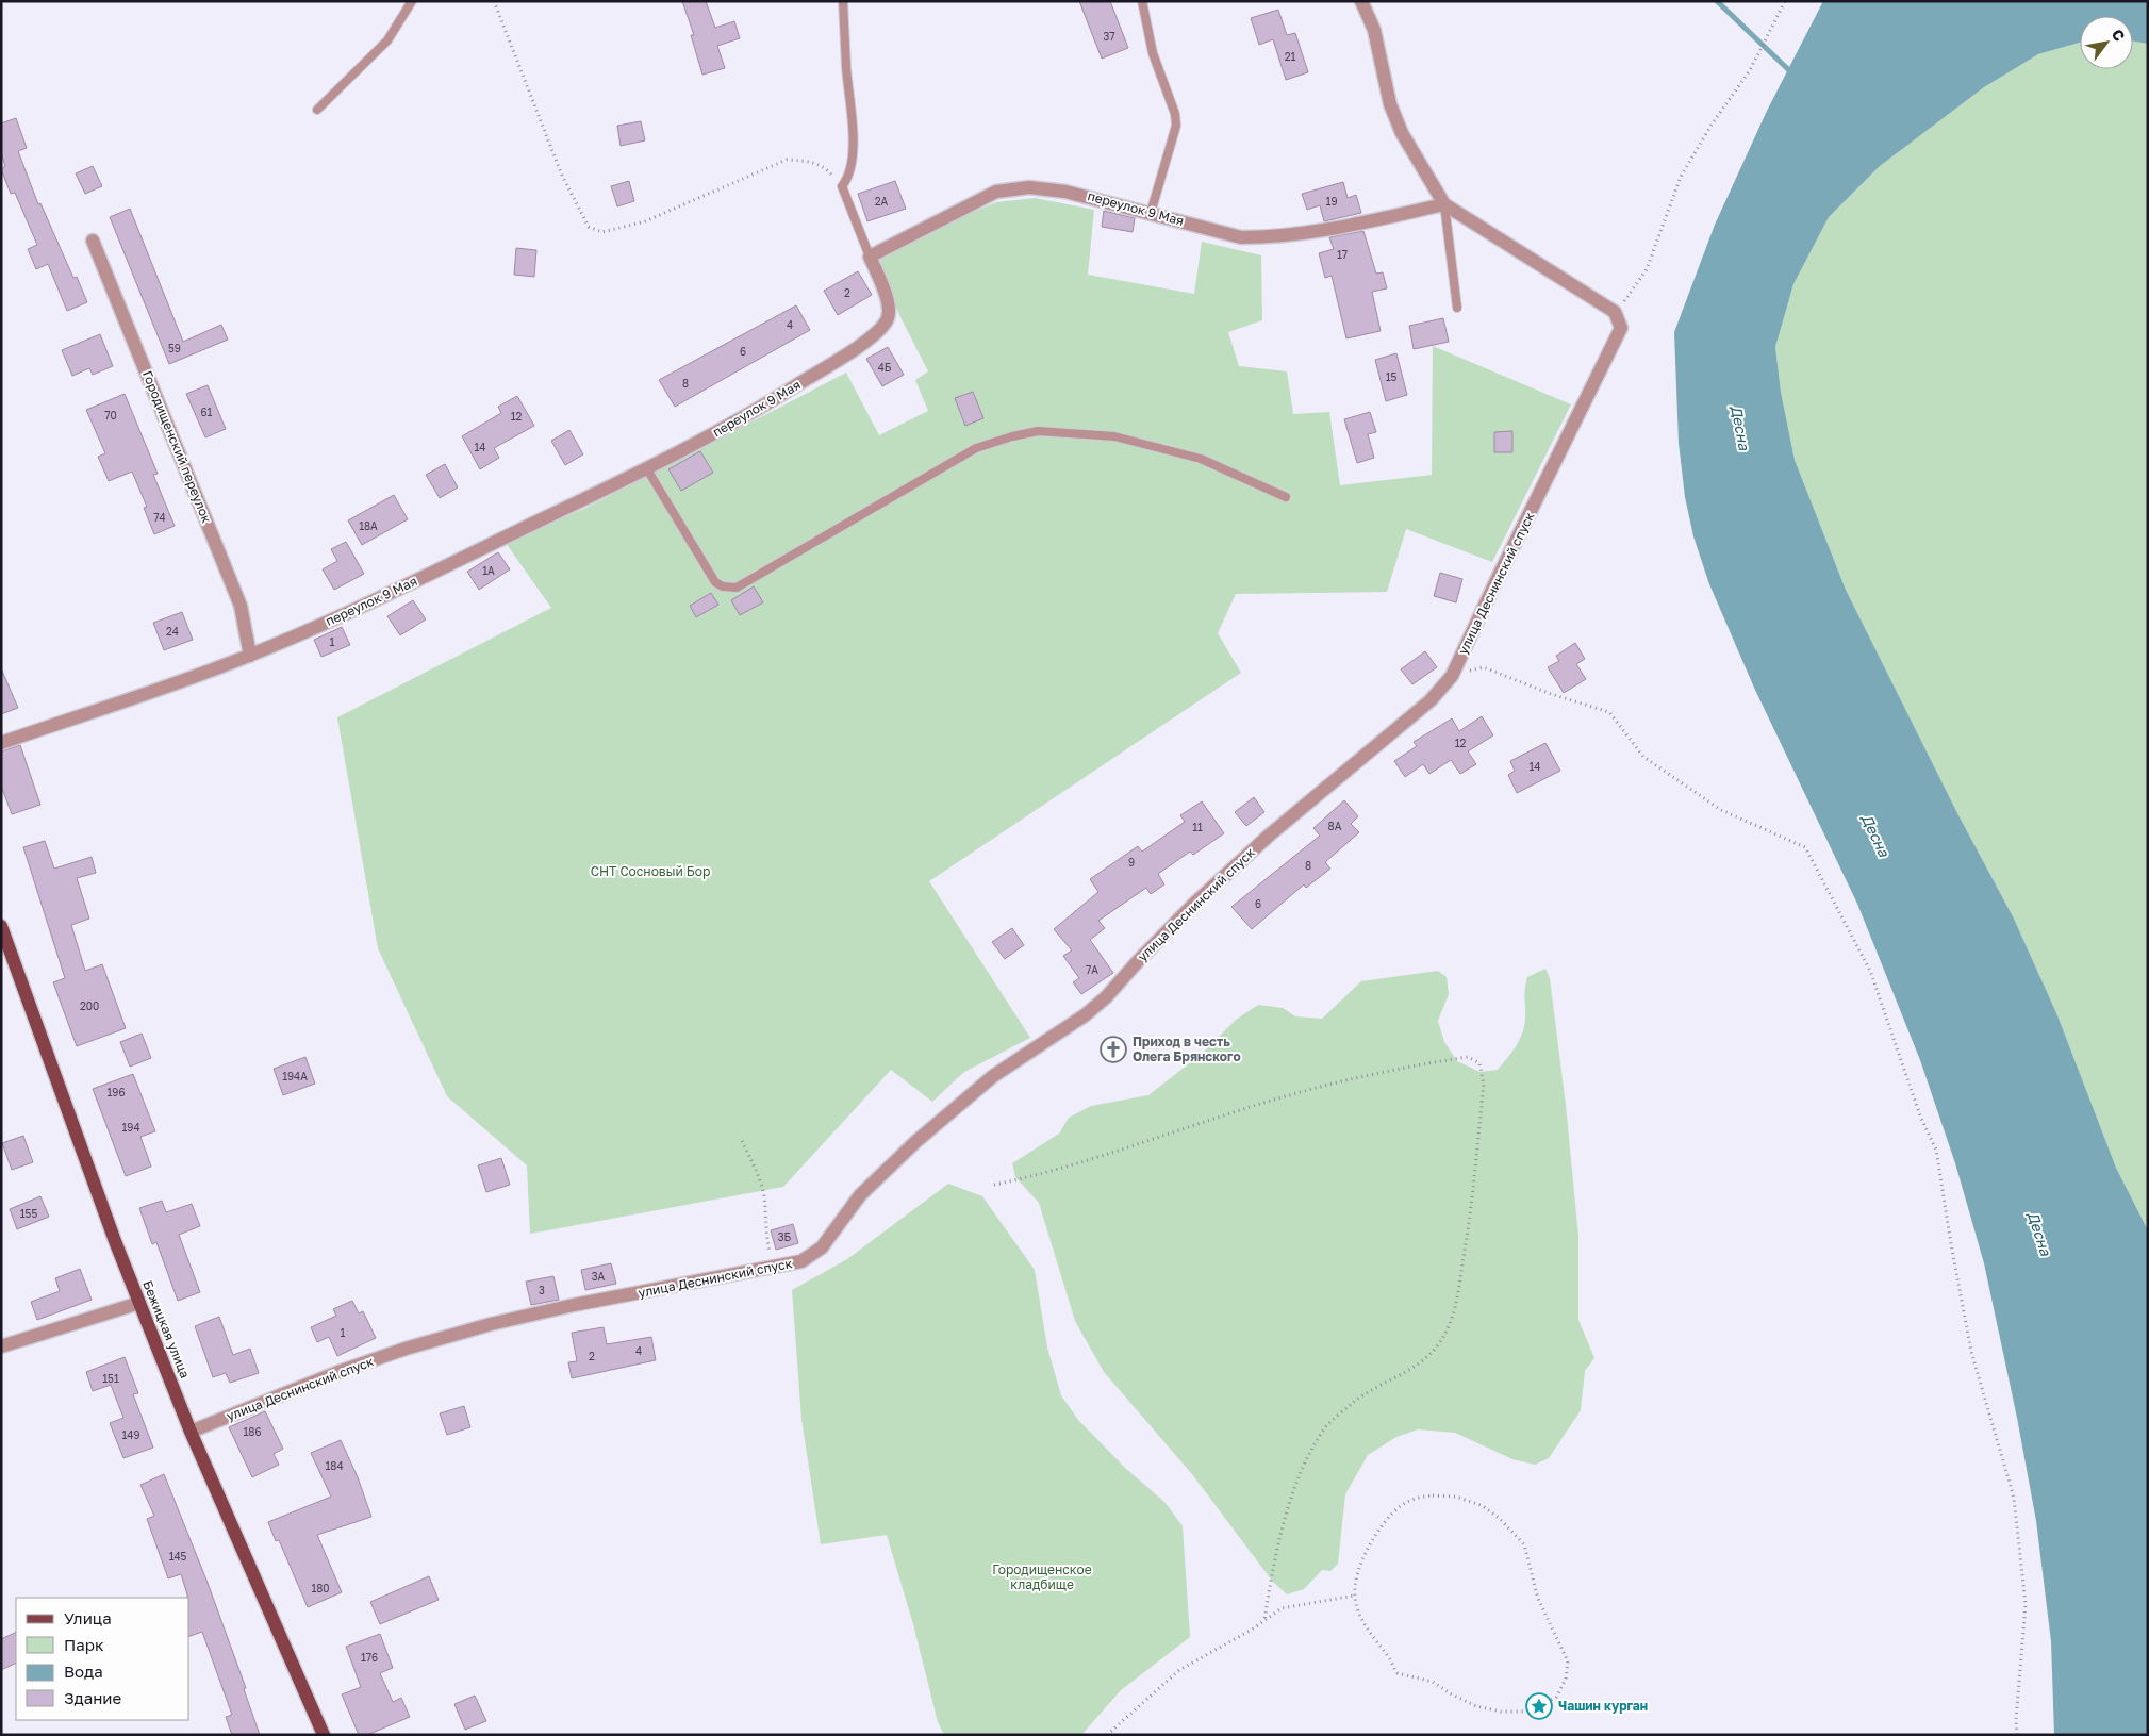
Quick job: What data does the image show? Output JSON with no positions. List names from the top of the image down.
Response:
{
  "streets": {
    "main road": ["Бежицкая улица"],
    "street": ["переулок 9 Мая", "Городищенский переулок", "улица Деснинский спуск"]
  },
  "crossings": [
    ["переулок 9 Мая", "Городищенский переулок"],
    ["улица Деснинский спуск", "Бежицкая улица"]
  ],
  "water": ["Десна"],
  "parks": ["СНТ Сосновый Бор", "Городищенское кладбище"],
  "places": {
    "church": ["Приход в честь Олега Брянского"],
    "place": ["Чашин курган"]
  },
  "house_numbers": [
    "37",
    "21",
    "2А",
    "19",
    "17",
    "2",
    "4",
    "59",
    "6",
    "4Б",
    "15",
    "8",
    "61",
    "70",
    "12",
    "14",
    "74",
    "18А",
    "1А",
    "24",
    "1",
    "12",
    "14",
    "8А",
    "11",
    "9",
    "8",
    "6",
    "7А",
    "200",
    "194А",
    "196",
    "194",
    "155",
    "3Б",
    "3А",
    "3",
    "1",
    "4",
    "2",
    "151",
    "186",
    "149",
    "184",
    "145",
    "180",
    "176"
  ],
  "legend": [
    "Улица",
    "Парк",
    "Вода",
    "Здание"
  ],
  "north": "top right"
}
